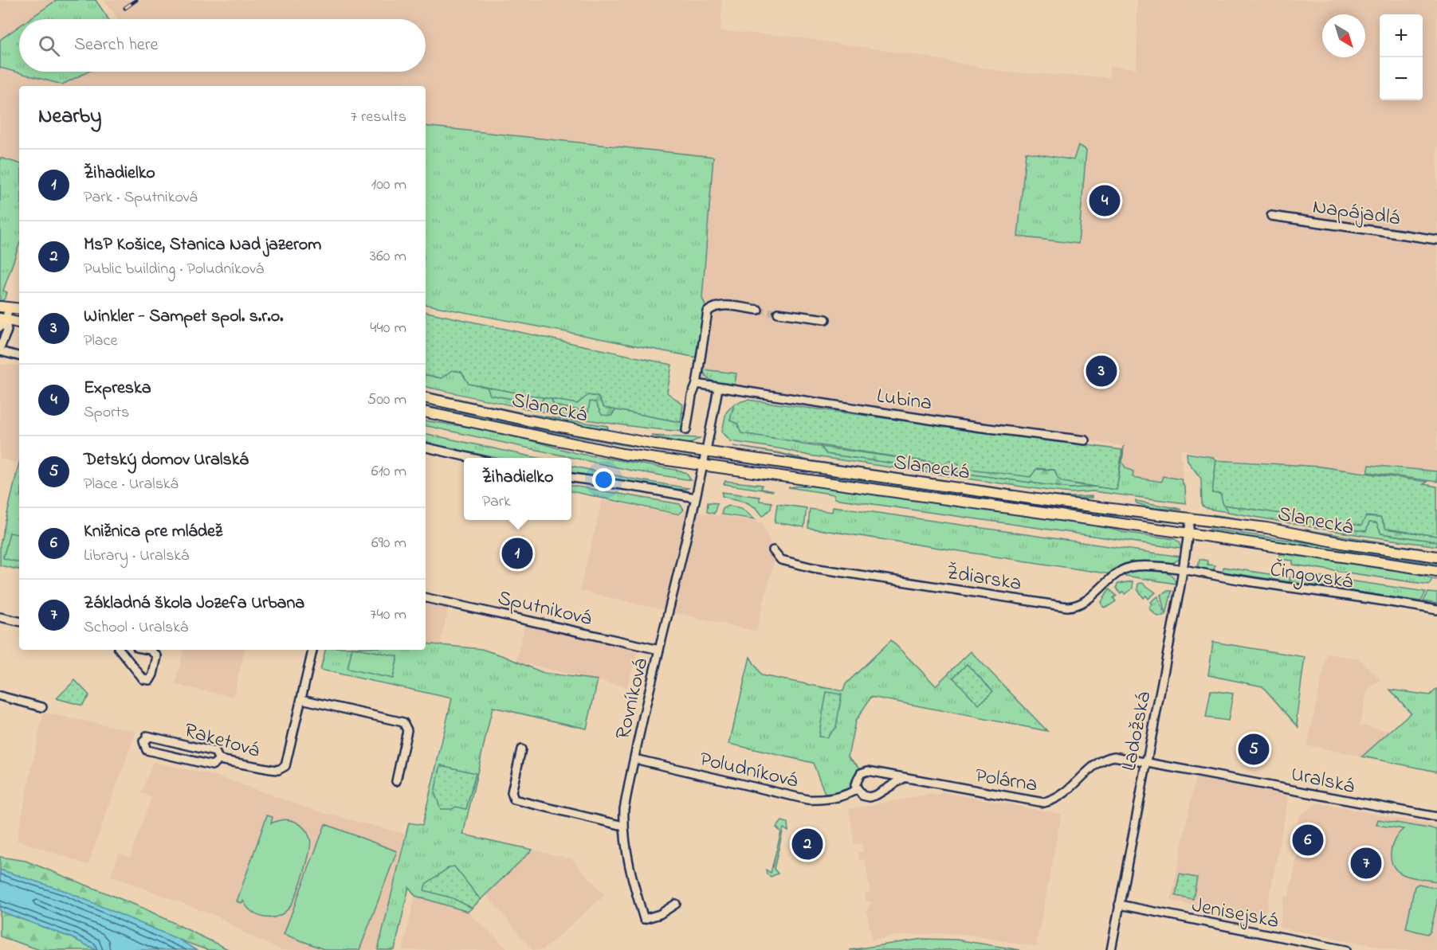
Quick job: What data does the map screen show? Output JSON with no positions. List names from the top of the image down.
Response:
{
  "streets": {
    "main road": ["Slanecká"],
    "street": [
      "Napájadlá",
      "Lubina",
      "Čingovská",
      "Ždiarska",
      "Sputniková",
      "Rovníková",
      "Ladožská",
      "Raketová",
      "Poludníková",
      "Polárna",
      "Uralská",
      "Jenisejská"
    ]
  },
  "crossings": [
    ["Slanecká", "Rovníková"],
    ["Slanecká", "Ladožská"],
    ["Čingovská", "Ždiarska"],
    ["Čingovská", "Ladožská"],
    ["Ždiarska", "Ladožská"],
    ["Sputniková", "Rovníková"],
    ["Rovníková", "Poludníková"],
    ["Ladožská", "Polárna"],
    ["Ladožská", "Uralská"],
    ["Ladožská", "Jenisejská"],
    ["Poludníková", "Polárna"],
    ["Polárna", "Uralská"]
  ],
  "north": "bottom right",
  "page": {
    "map_buttons": ["+", "−"],
    "search": "Search here",
    "heading": ["Nearby", "7 results"],
    "list": [
      {
        "mark": "1",
        "name": "Žihadielko",
        "note": "Park · Sputniková",
        "value": "100 m"
      },
      {
        "mark": "2",
        "name": "MsP Košice, Stanica Nad jazerom",
        "note": "Public building · Poludníková",
        "value": "360 m"
      },
      {
        "mark": "3",
        "name": "Winkler - Sampet spol. s.r.o.",
        "note": "Place",
        "value": "440 m"
      },
      {
        "mark": "4",
        "name": "Expreska",
        "note": "Sports",
        "value": "500 m"
      },
      {
        "mark": "5",
        "name": "Detský domov Uralská",
        "note": "Place · Uralská",
        "value": "610 m"
      },
      {
        "mark": "6",
        "name": "Knižnica pre mládež",
        "note": "Library · Uralská",
        "value": "690 m"
      },
      {
        "mark": "7",
        "name": "Základná škola Jozefa Urbana",
        "note": "School · Uralská",
        "value": "740 m"
      }
    ],
    "pins": [
      "4",
      "3",
      "1",
      "5",
      "6",
      "2",
      "7"
    ],
    "popup": ["Žihadielko", "Park"]
  }
}
